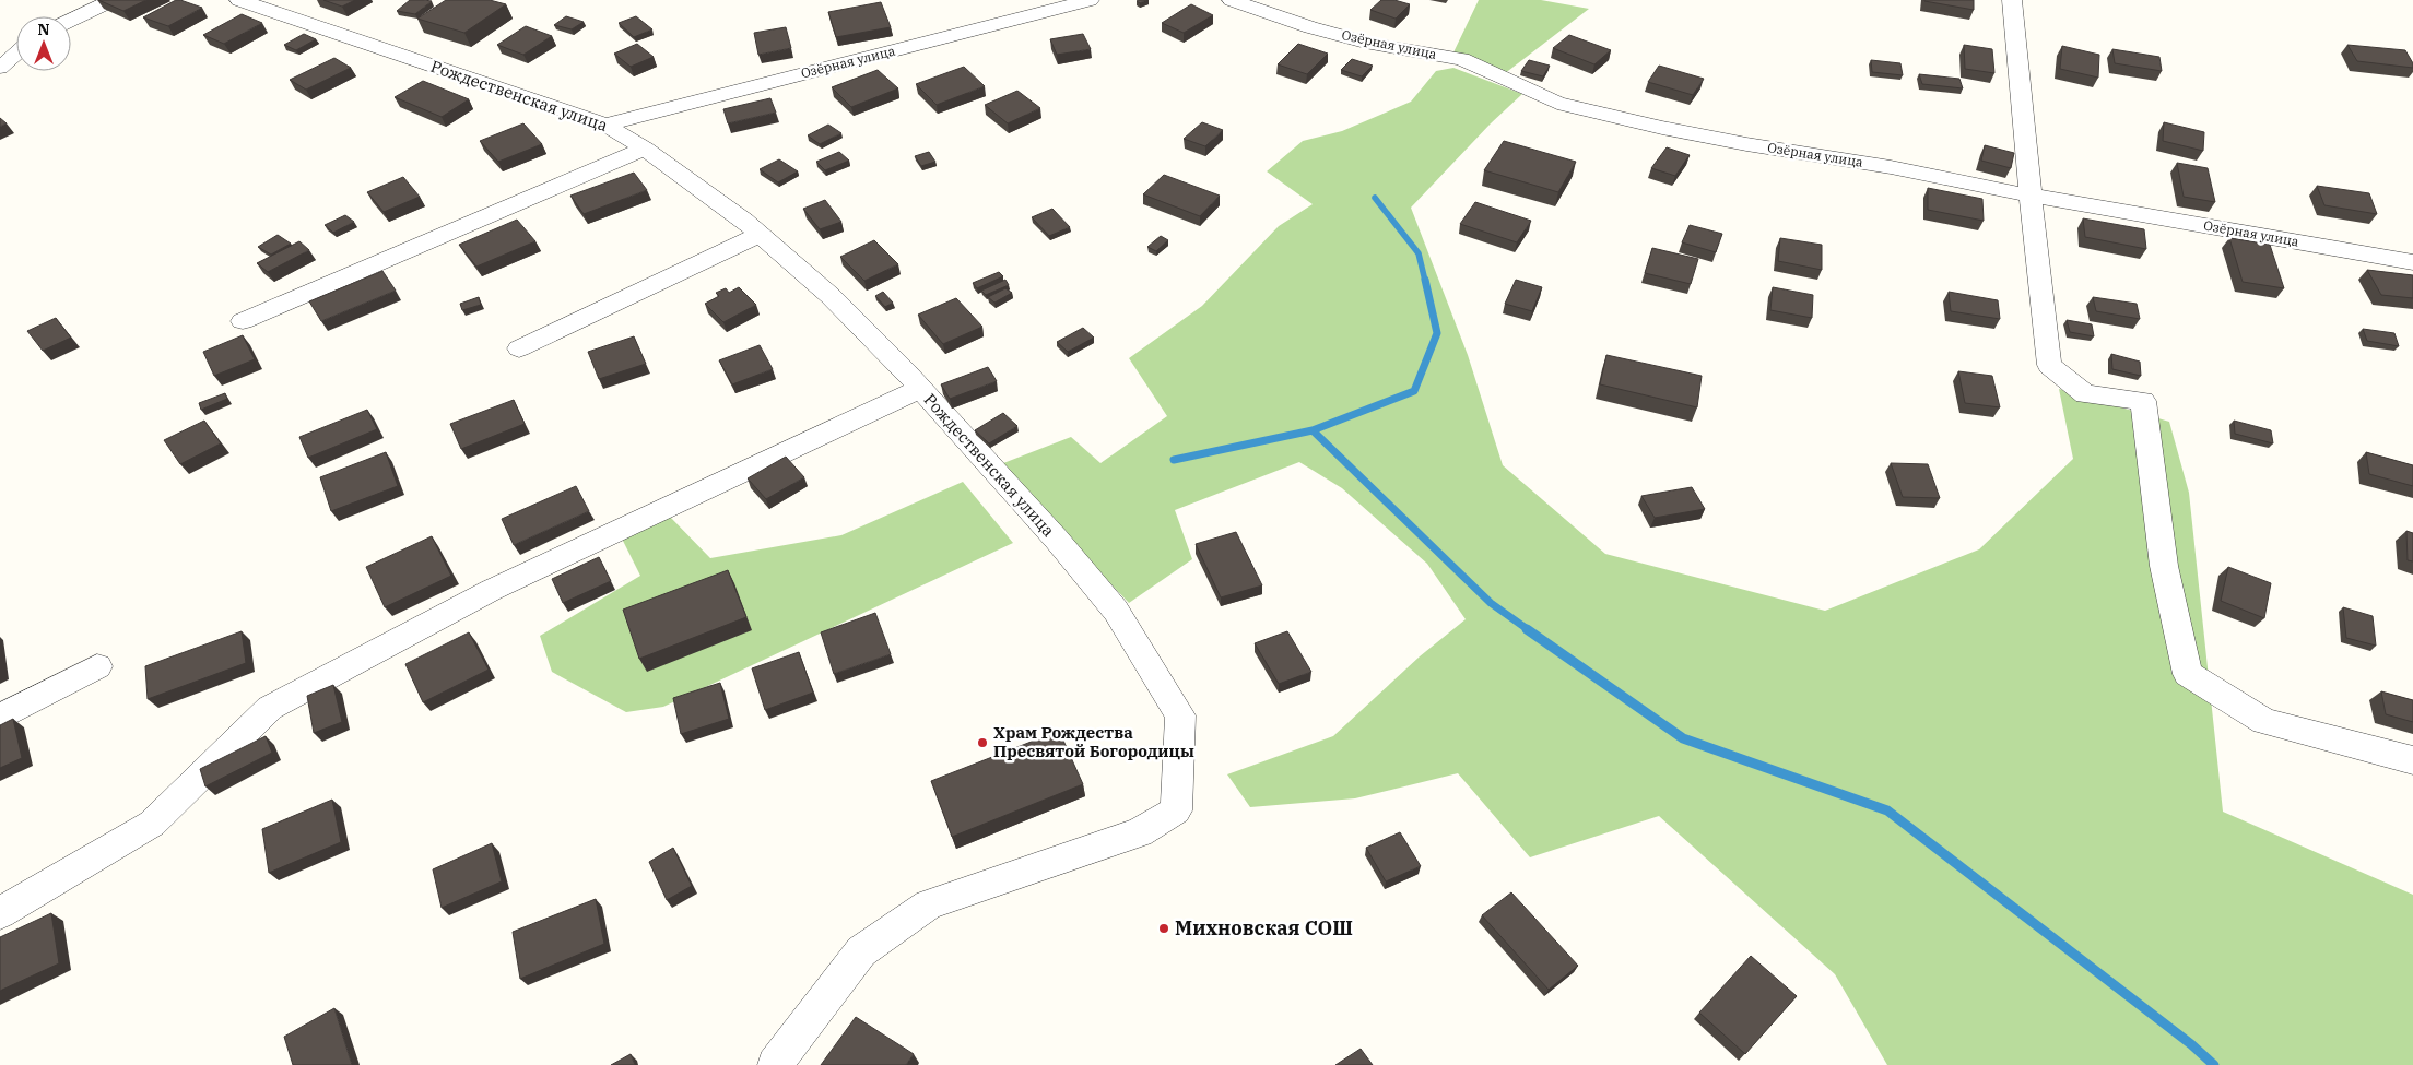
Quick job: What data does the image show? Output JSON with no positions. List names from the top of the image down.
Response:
{
  "streets": {
    "street": ["Озёрная улица", "Рождественская улица"]
  },
  "crossings": [
    ["Озёрная улица", "Рождественская улица"]
  ],
  "places": ["Храм Рождества Пресвятой Богородицы", "Михновская СОШ"],
  "north": "top"
}
